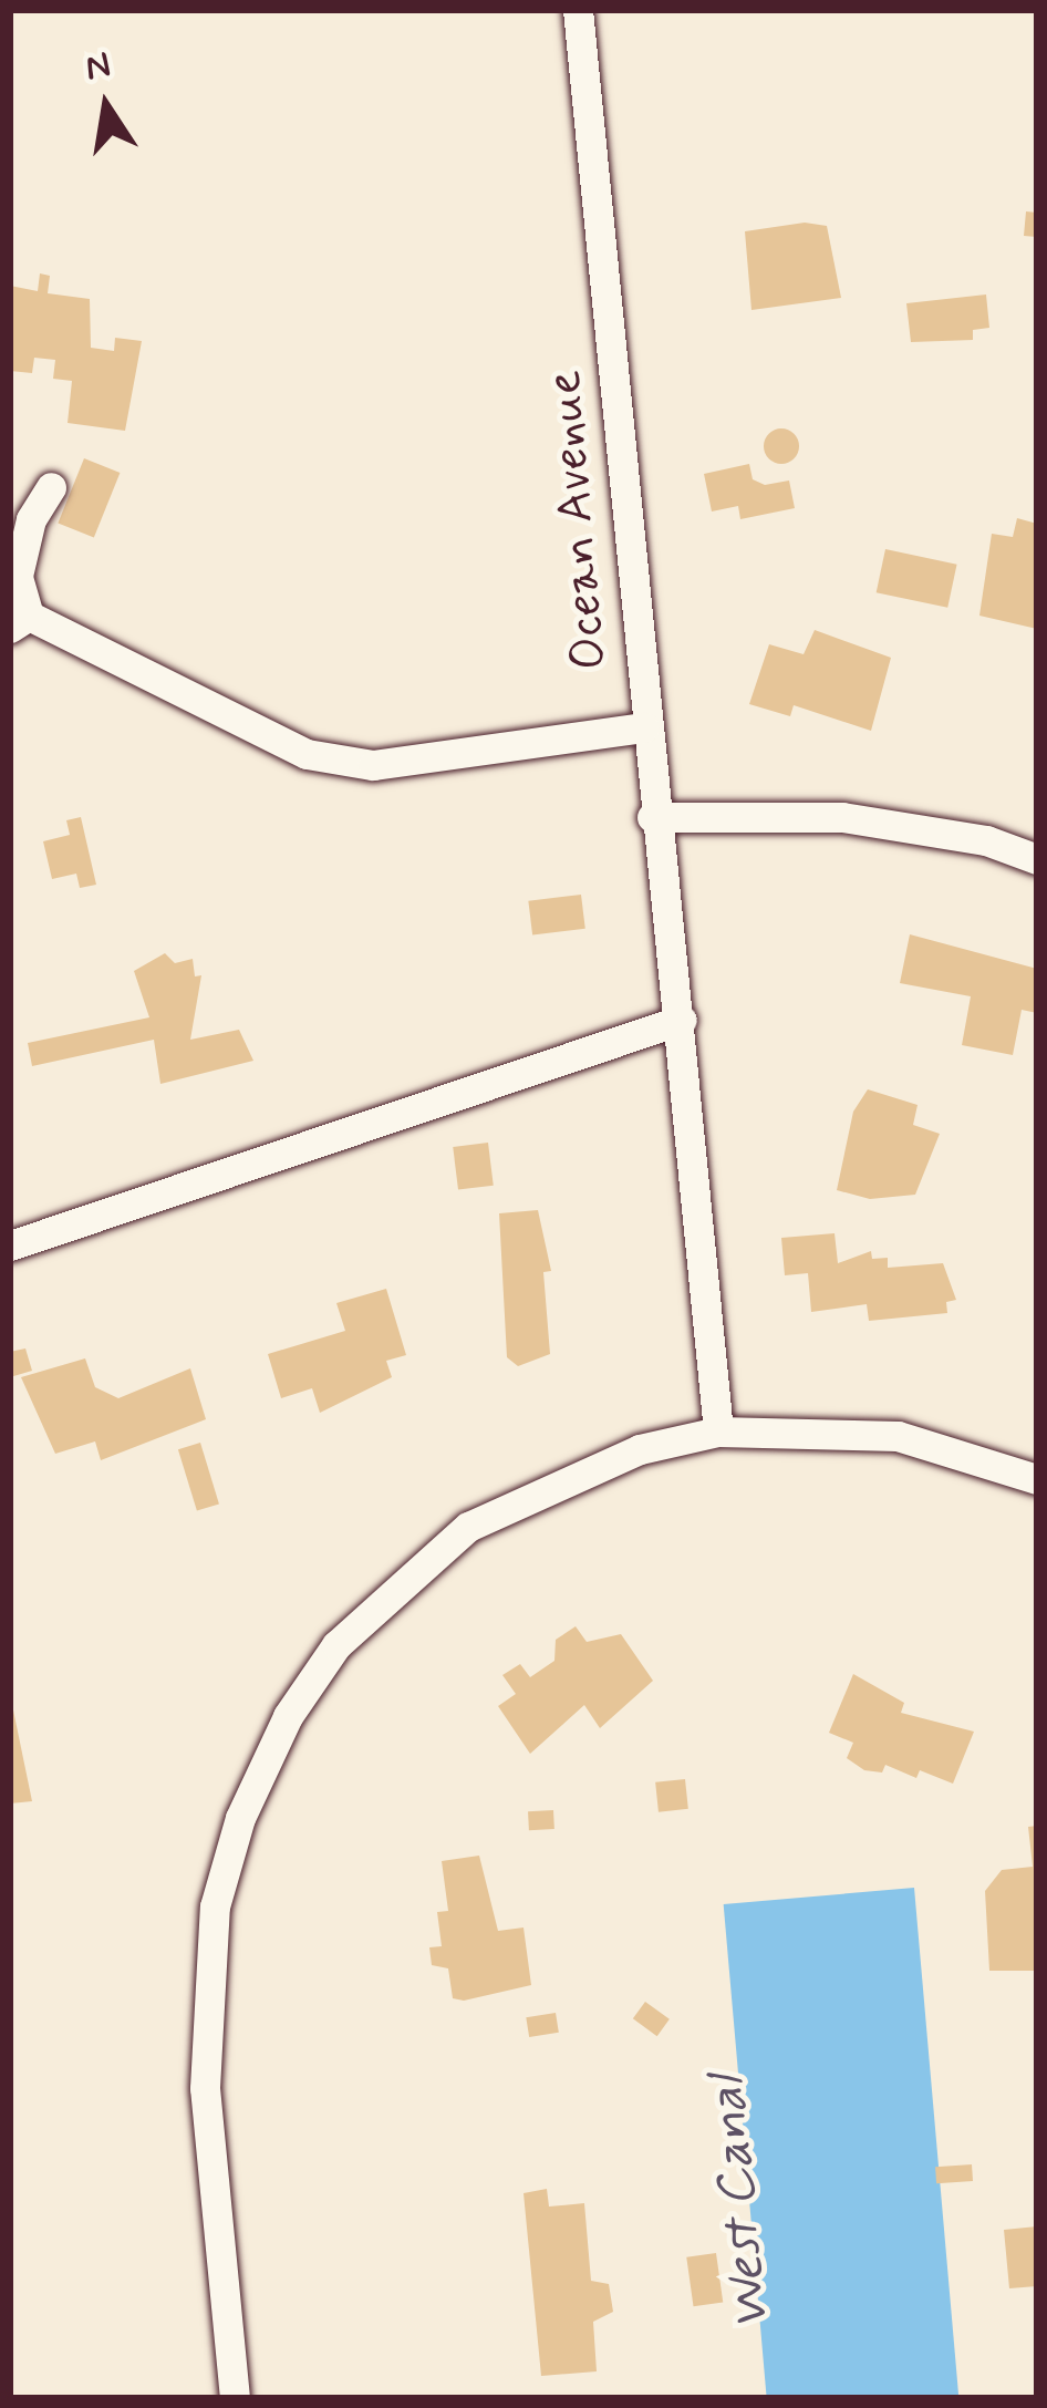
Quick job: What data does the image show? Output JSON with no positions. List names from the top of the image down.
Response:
{
  "streets": {
    "street": ["Ocean Avenue"]
  },
  "water": ["West Canal"],
  "north": "top"
}
